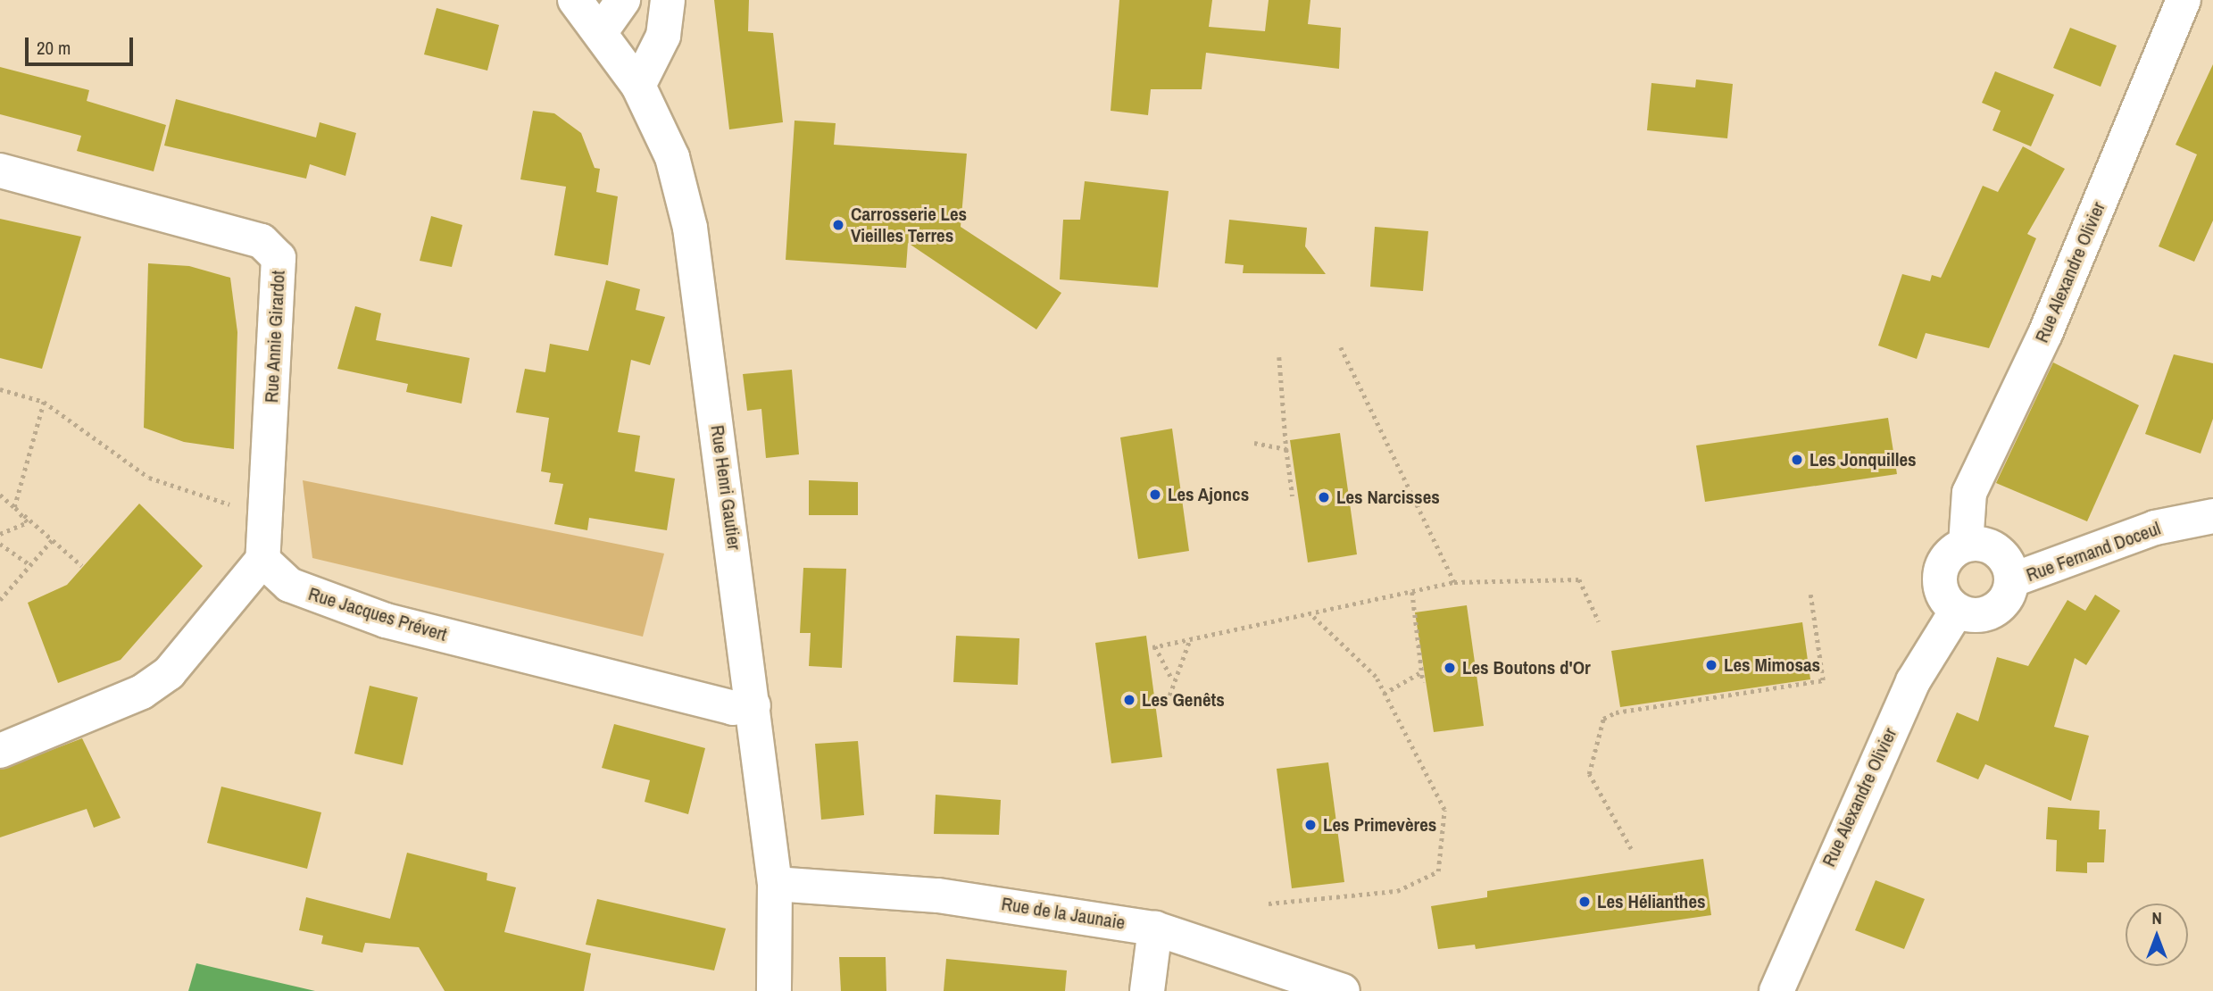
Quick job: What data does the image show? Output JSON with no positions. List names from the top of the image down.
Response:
{
  "streets": {
    "street": [
      "Rue Alexandre Olivier",
      "Rue Annie Girardot",
      "Rue Henri Gautier",
      "Rue Fernand Doceul",
      "Rue Jacques Prévert",
      "Rue de la Jaunaie"
    ]
  },
  "crossings": [
    ["Rue Alexandre Olivier", "Rue Fernand Doceul"],
    ["Rue Annie Girardot", "Rue Jacques Prévert"],
    ["Rue Henri Gautier", "Rue Jacques Prévert"],
    ["Rue Henri Gautier", "Rue de la Jaunaie"]
  ],
  "places": [
    "Carrosserie Les Vieilles Terres",
    "Les Jonquilles",
    "Les Ajoncs",
    "Les Narcisses",
    "Les Mimosas",
    "Les Boutons d'Or",
    "Les Genêts",
    "Les Primevères",
    "Les Hélianthes"
  ],
  "scale_bar": "20 m",
  "north": "top"
}
